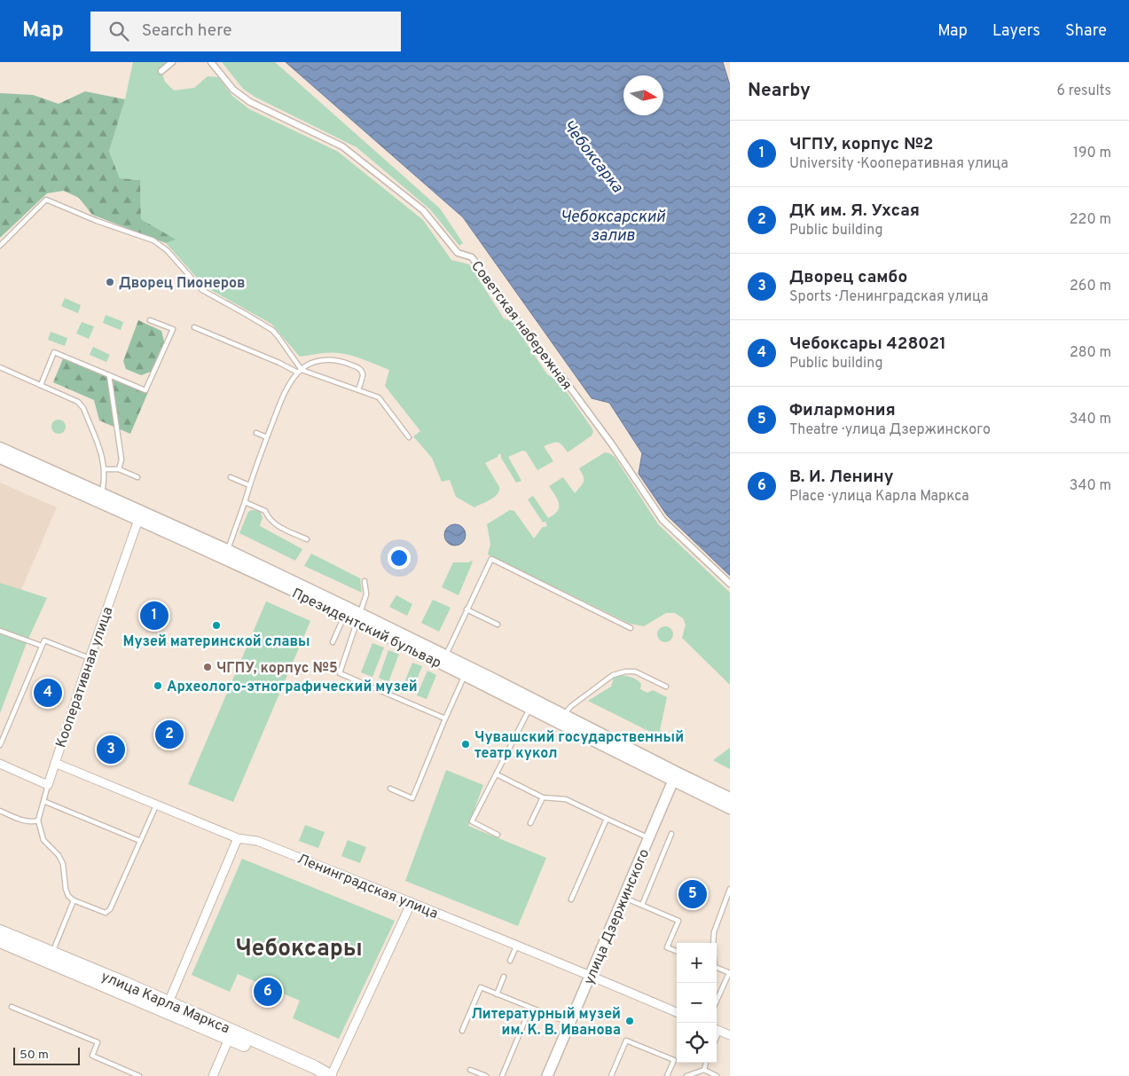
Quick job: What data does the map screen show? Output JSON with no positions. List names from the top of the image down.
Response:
{
  "streets": {
    "main road": ["Президентский бульвар", "улица Карла Маркса"],
    "street": [
      "Советская набережная",
      "Кооперативная улица",
      "Ленинградская улица",
      "улица Дзержинского"
    ]
  },
  "crossings": [
    ["Президентский бульвар", "Кооперативная улица"],
    ["Президентский бульвар", "улица Дзержинского"],
    ["Кооперативная улица", "Ленинградская улица"],
    ["Ленинградская улица", "улица Дзержинского"]
  ],
  "districts": ["Чебоксары"],
  "water": ["Чебоксарка", "Чебоксарский залив"],
  "places": [
    "Дворец Пионеров",
    "Музей материнской славы",
    "ЧГПУ, корпус №5",
    "Археолого-этнографический музей",
    "Чувашский государственный театр кукол",
    "Литературный музей им. К. В. Иванова"
  ],
  "scale_bar": "50 m",
  "north": "right",
  "page": {
    "header": "Map",
    "search": "Search here",
    "nav": ["Map", "Layers", "Share"],
    "heading": ["Nearby", "6 results"],
    "list": [
      {
        "mark": "1",
        "name": "ЧГПУ, корпус №2",
        "note": "University · Кооперативная улица",
        "value": "190 m"
      },
      {
        "mark": "2",
        "name": "ДК им. Я. Ухсая",
        "note": "Public building",
        "value": "220 m"
      },
      {
        "mark": "3",
        "name": "Дворец самбо",
        "note": "Sports · Ленинградская улица",
        "value": "260 m"
      },
      {
        "mark": "4",
        "name": "Чебоксары 428021",
        "note": "Public building",
        "value": "280 m"
      },
      {
        "mark": "5",
        "name": "Филармония",
        "note": "Theatre · улица Дзержинского",
        "value": "340 m"
      },
      {
        "mark": "6",
        "name": "В. И. Ленину",
        "note": "Place · улица Карла Маркса",
        "value": "340 m"
      }
    ],
    "pins": [
      "1",
      "4",
      "2",
      "3",
      "5",
      "6"
    ],
    "map_buttons": ["+", "−"],
    "scale": "50 m"
  }
}
